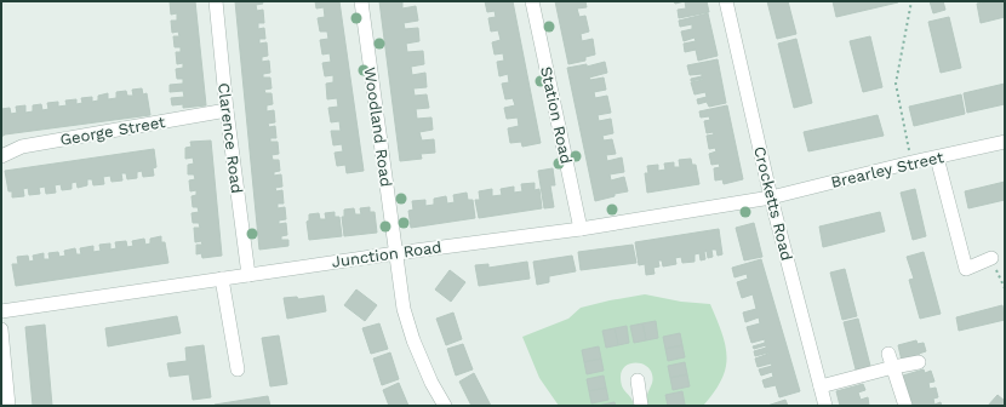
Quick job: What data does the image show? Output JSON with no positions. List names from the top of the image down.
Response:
{
  "streets": {
    "street": [
      "Station Road",
      "Woodland Road",
      "George Street",
      "Clarence Road",
      "Brearley Street",
      "Crocketts Road",
      "Junction Road"
    ]
  },
  "crossings": [
    ["Station Road", "Junction Road"],
    ["Woodland Road", "Junction Road"],
    ["George Street", "Clarence Road"],
    ["Clarence Road", "Junction Road"],
    ["Brearley Street", "Crocketts Road"],
    ["Brearley Street", "Junction Road"],
    ["Crocketts Road", "Junction Road"]
  ]
}
